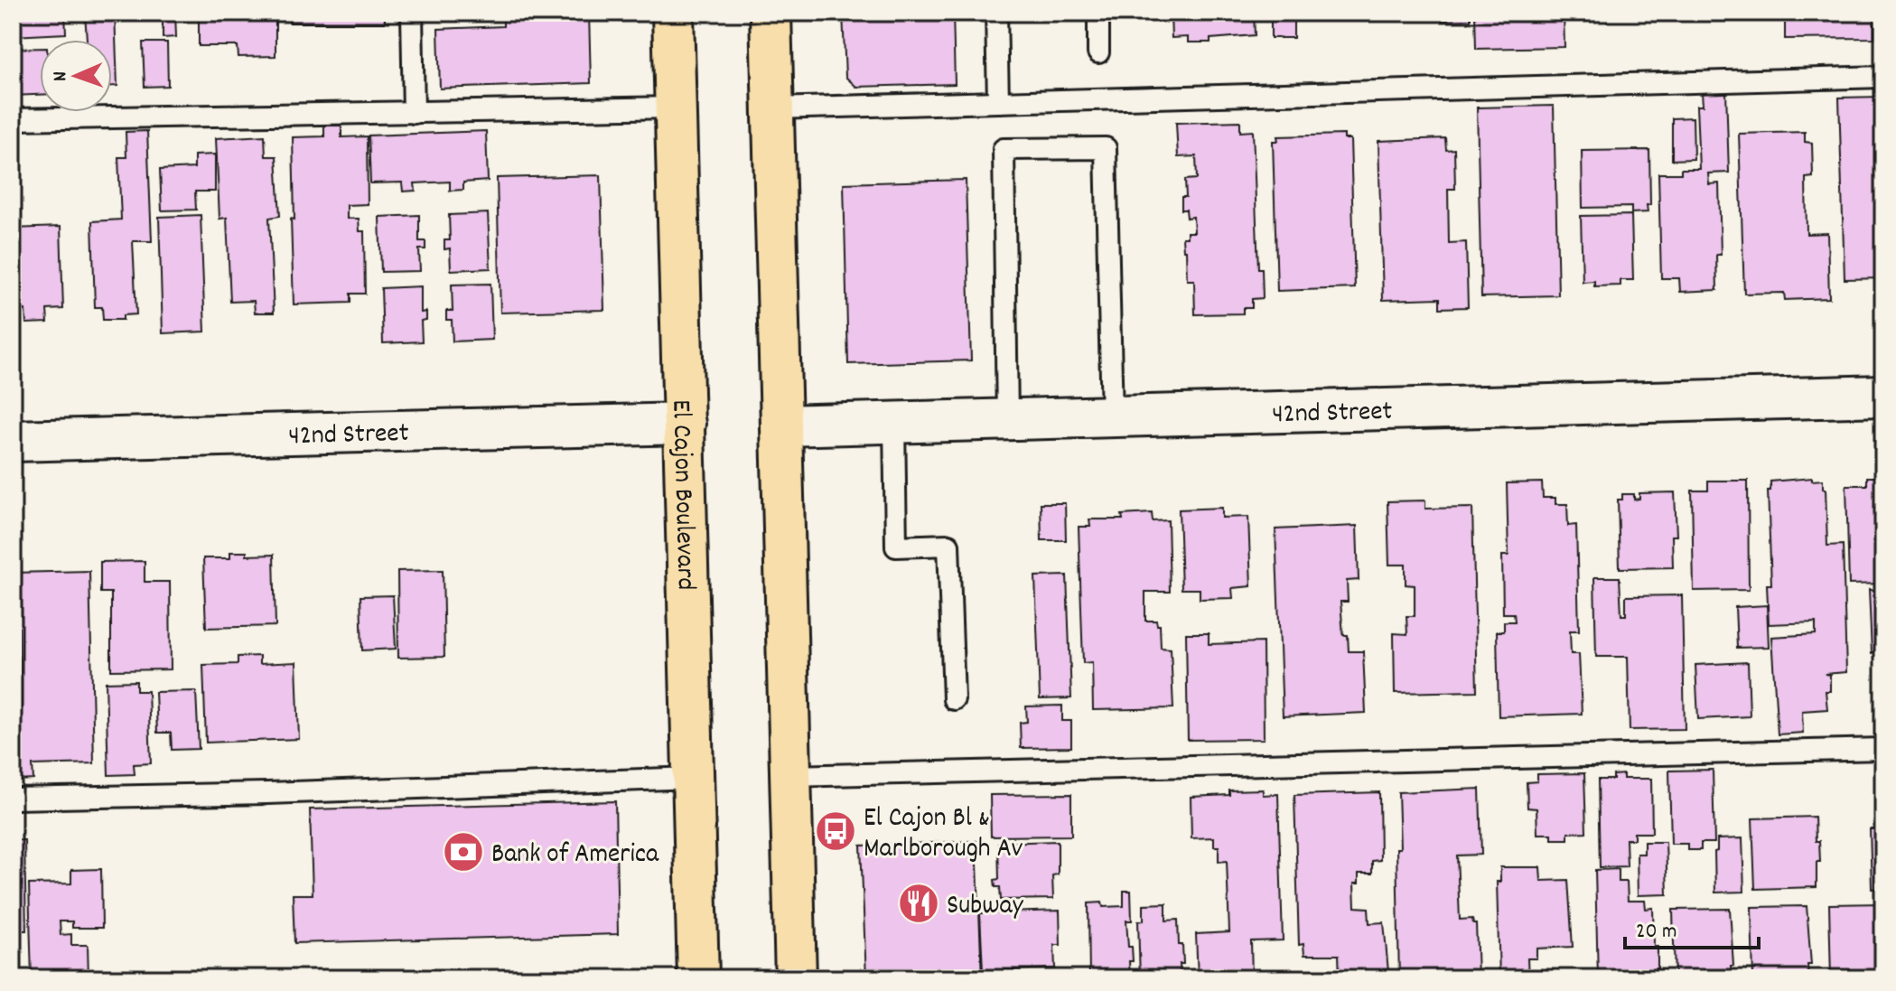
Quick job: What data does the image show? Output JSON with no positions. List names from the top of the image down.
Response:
{
  "streets": {
    "main road": ["El Cajon Boulevard"],
    "street": ["42nd Street"]
  },
  "crossings": [
    ["42nd Street", "El Cajon Boulevard"]
  ],
  "places": {
    "bus stop": ["El Cajon Bl & Marlborough Av"],
    "bank": ["Bank of America"],
    "restaurant": ["Subway"]
  },
  "scale_bar": "20 m",
  "north": "left"
}
